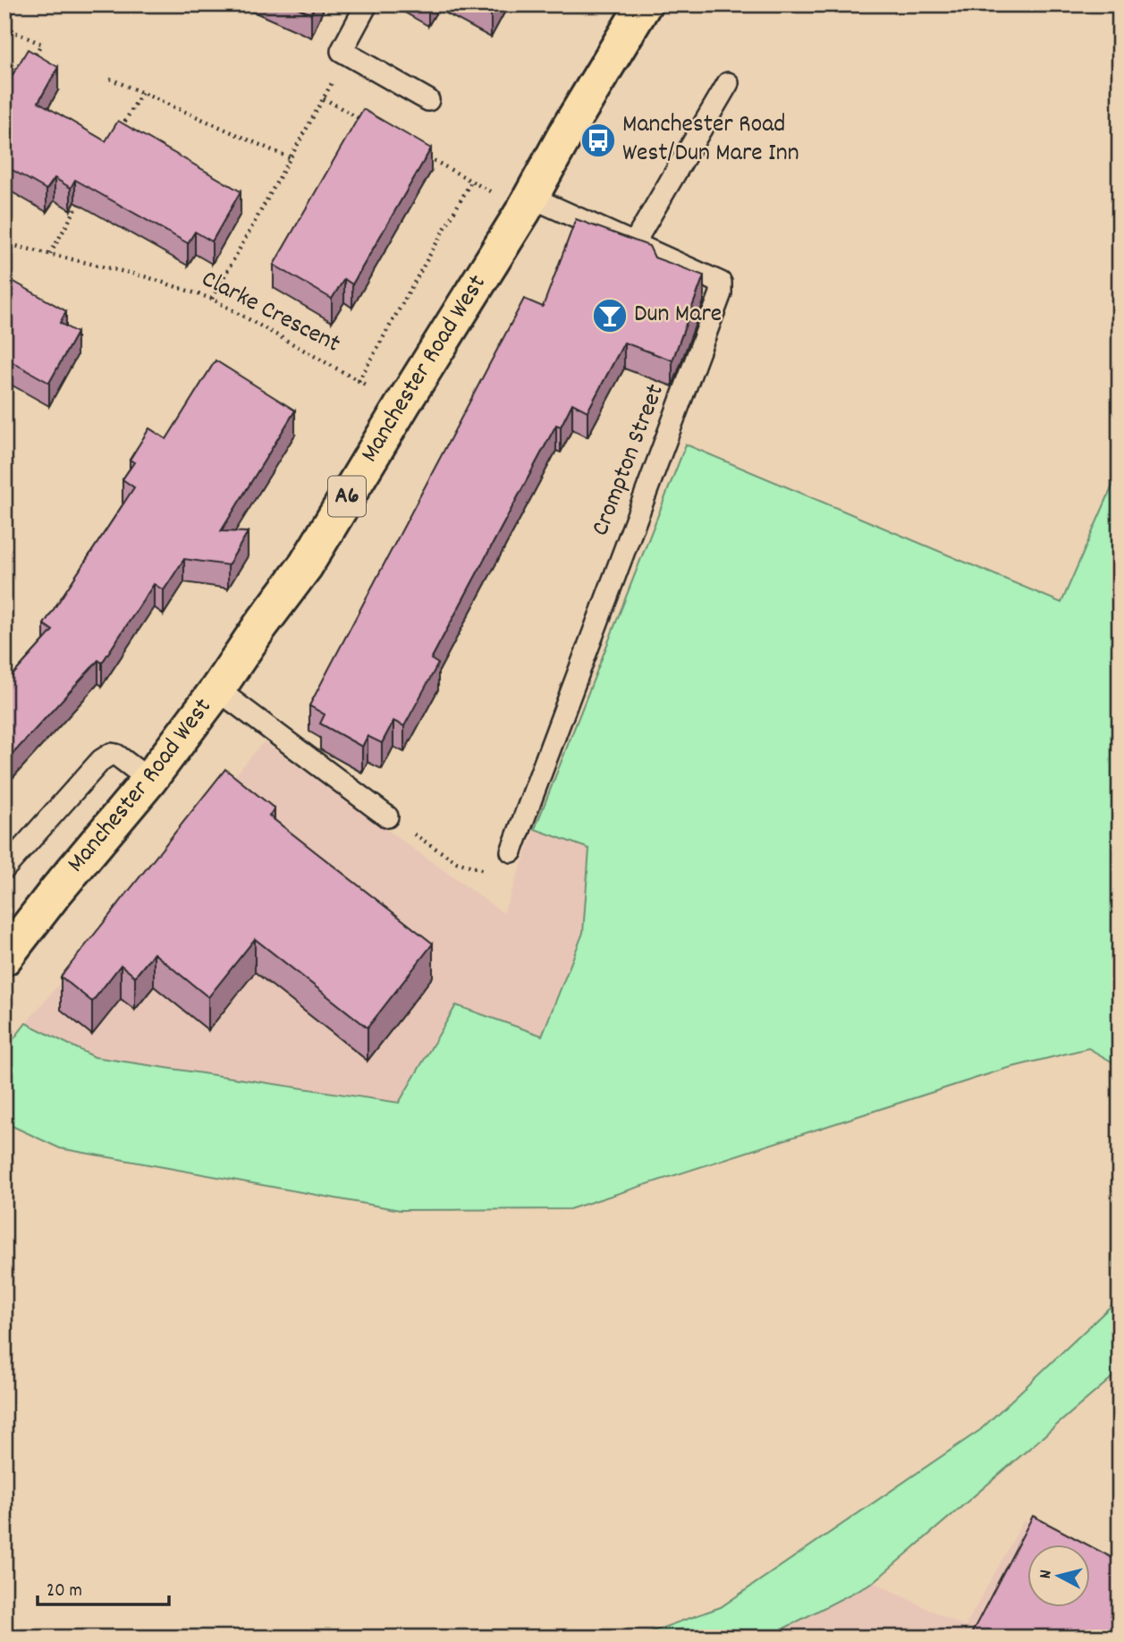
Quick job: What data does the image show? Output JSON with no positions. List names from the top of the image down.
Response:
{
  "streets": {
    "main road": ["Manchester Road West", "A6"],
    "lane": ["Crompton Street"],
    "path": ["Clarke Crescent"]
  },
  "crossings": [
    ["Clarke Crescent", "Manchester Road West"],
    ["Manchester Road West", "Crompton Street"]
  ],
  "places": {
    "bus stop": ["Manchester Road West/Dun Mare Inn"],
    "bar": ["Dun Mare"]
  },
  "scale_bar": "20 m",
  "north": "left"
}
